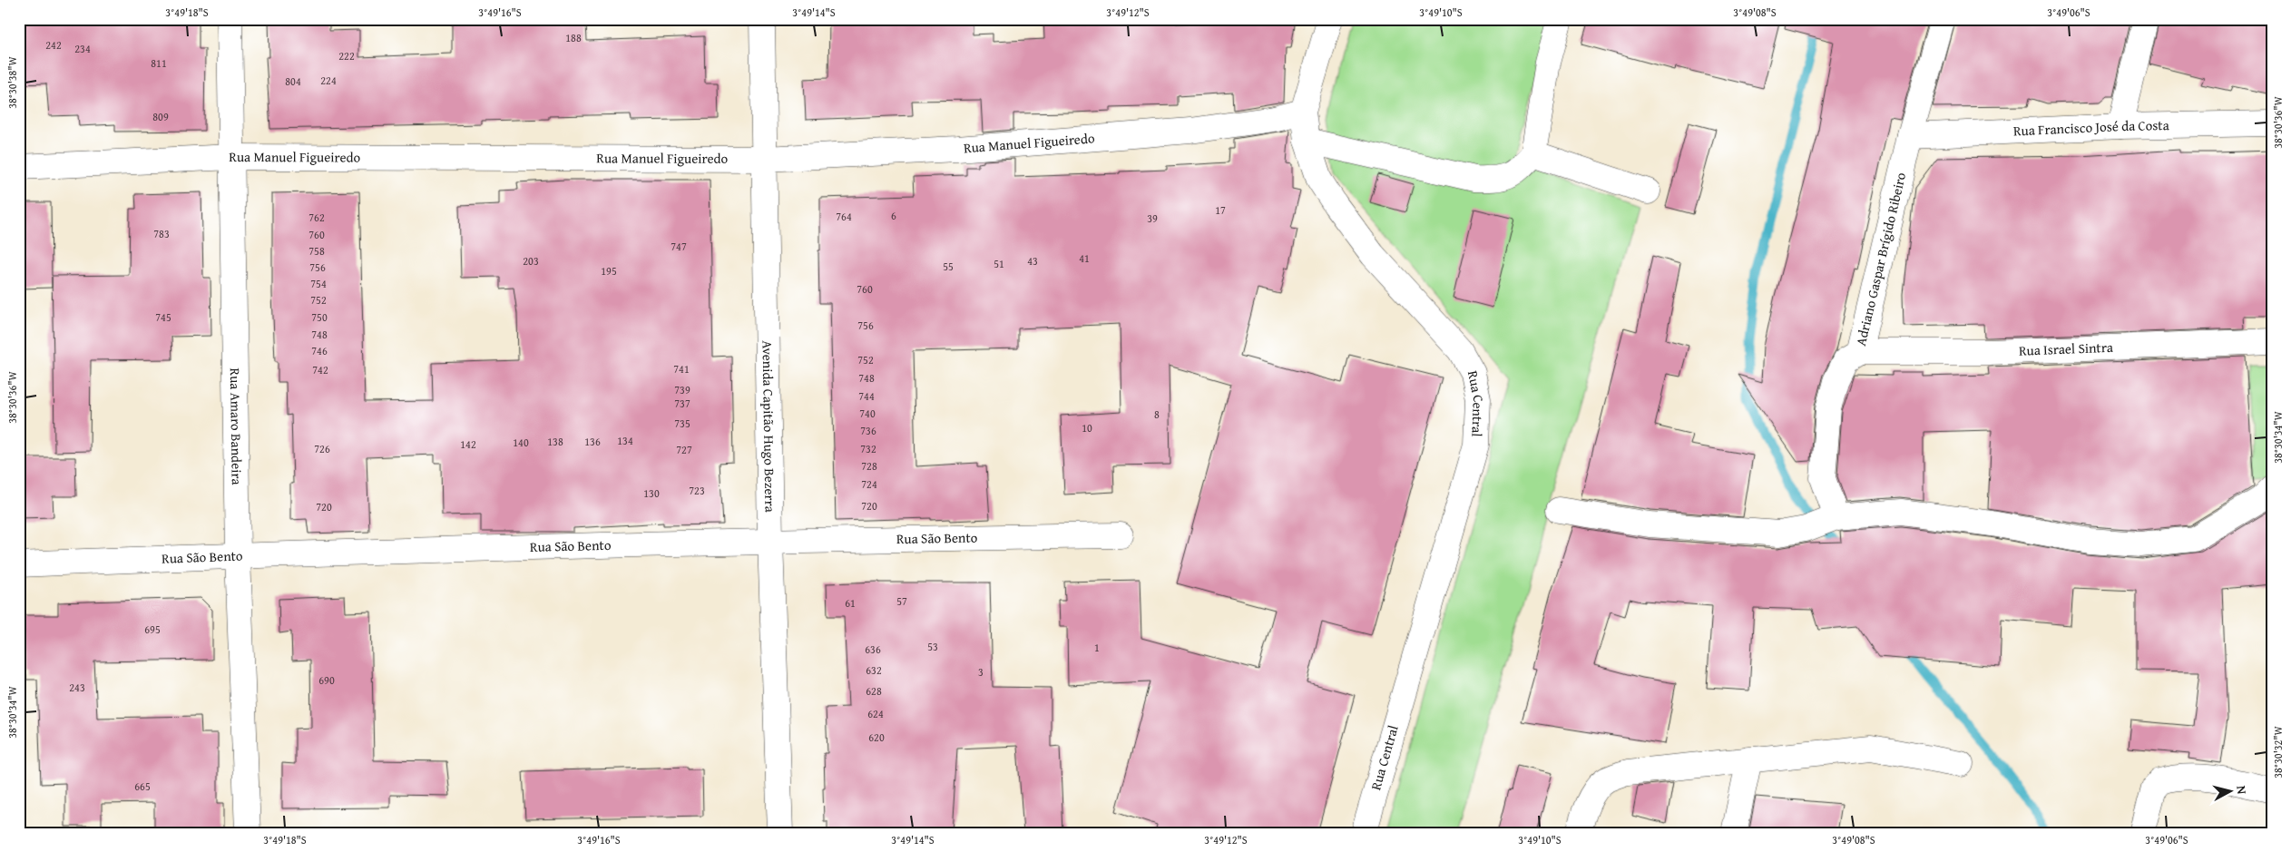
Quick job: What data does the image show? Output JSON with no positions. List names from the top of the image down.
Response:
{
  "streets": {
    "street": [
      "Rua Francisco José da Costa",
      "Rua Manuel Figueiredo",
      "Adriano Gaspar Brígido Ribeiro",
      "Rua Israel Sintra",
      "Rua Central",
      "Rua Amaro Bandeira",
      "Avenida Capitão Hugo Bezerra",
      "Rua São Bento"
    ]
  },
  "crossings": [
    ["Rua Francisco José da Costa", "Adriano Gaspar Brígido Ribeiro"],
    ["Rua Manuel Figueiredo", "Rua Central"],
    ["Rua Manuel Figueiredo", "Rua Amaro Bandeira"],
    ["Rua Manuel Figueiredo", "Avenida Capitão Hugo Bezerra"],
    ["Adriano Gaspar Brígido Ribeiro", "Rua Israel Sintra"],
    ["Rua Amaro Bandeira", "Rua São Bento"],
    ["Avenida Capitão Hugo Bezerra", "Rua São Bento"]
  ],
  "house_numbers": [
    "188",
    "242",
    "234",
    "222",
    "811",
    "224",
    "804",
    "809",
    "17",
    "6",
    "764",
    "762",
    "39",
    "783",
    "760",
    "747",
    "758",
    "41",
    "203",
    "43",
    "51",
    "55",
    "756",
    "195",
    "754",
    "760",
    "752",
    "745",
    "750",
    "756",
    "748",
    "746",
    "752",
    "741",
    "742",
    "748",
    "739",
    "744",
    "737",
    "740",
    "8",
    "735",
    "10",
    "736",
    "134",
    "138",
    "136",
    "140",
    "142",
    "726",
    "732",
    "727",
    "728",
    "724",
    "723",
    "130",
    "720",
    "720",
    "57",
    "61",
    "695",
    "53",
    "1",
    "636",
    "632",
    "3",
    "690",
    "243",
    "628",
    "624",
    "620",
    "665"
  ],
  "north": "right",
  "coordinates": [
    "3°49'18\"S",
    "3°49'16\"S",
    "3°49'14\"S",
    "3°49'12\"S",
    "3°49'10\"S",
    "3°49'08\"S",
    "3°49'06\"S",
    "38°30'38\"W",
    "38°30'36\"W",
    "38°30'34\"W",
    "38°30'32\"W"
  ]
}
